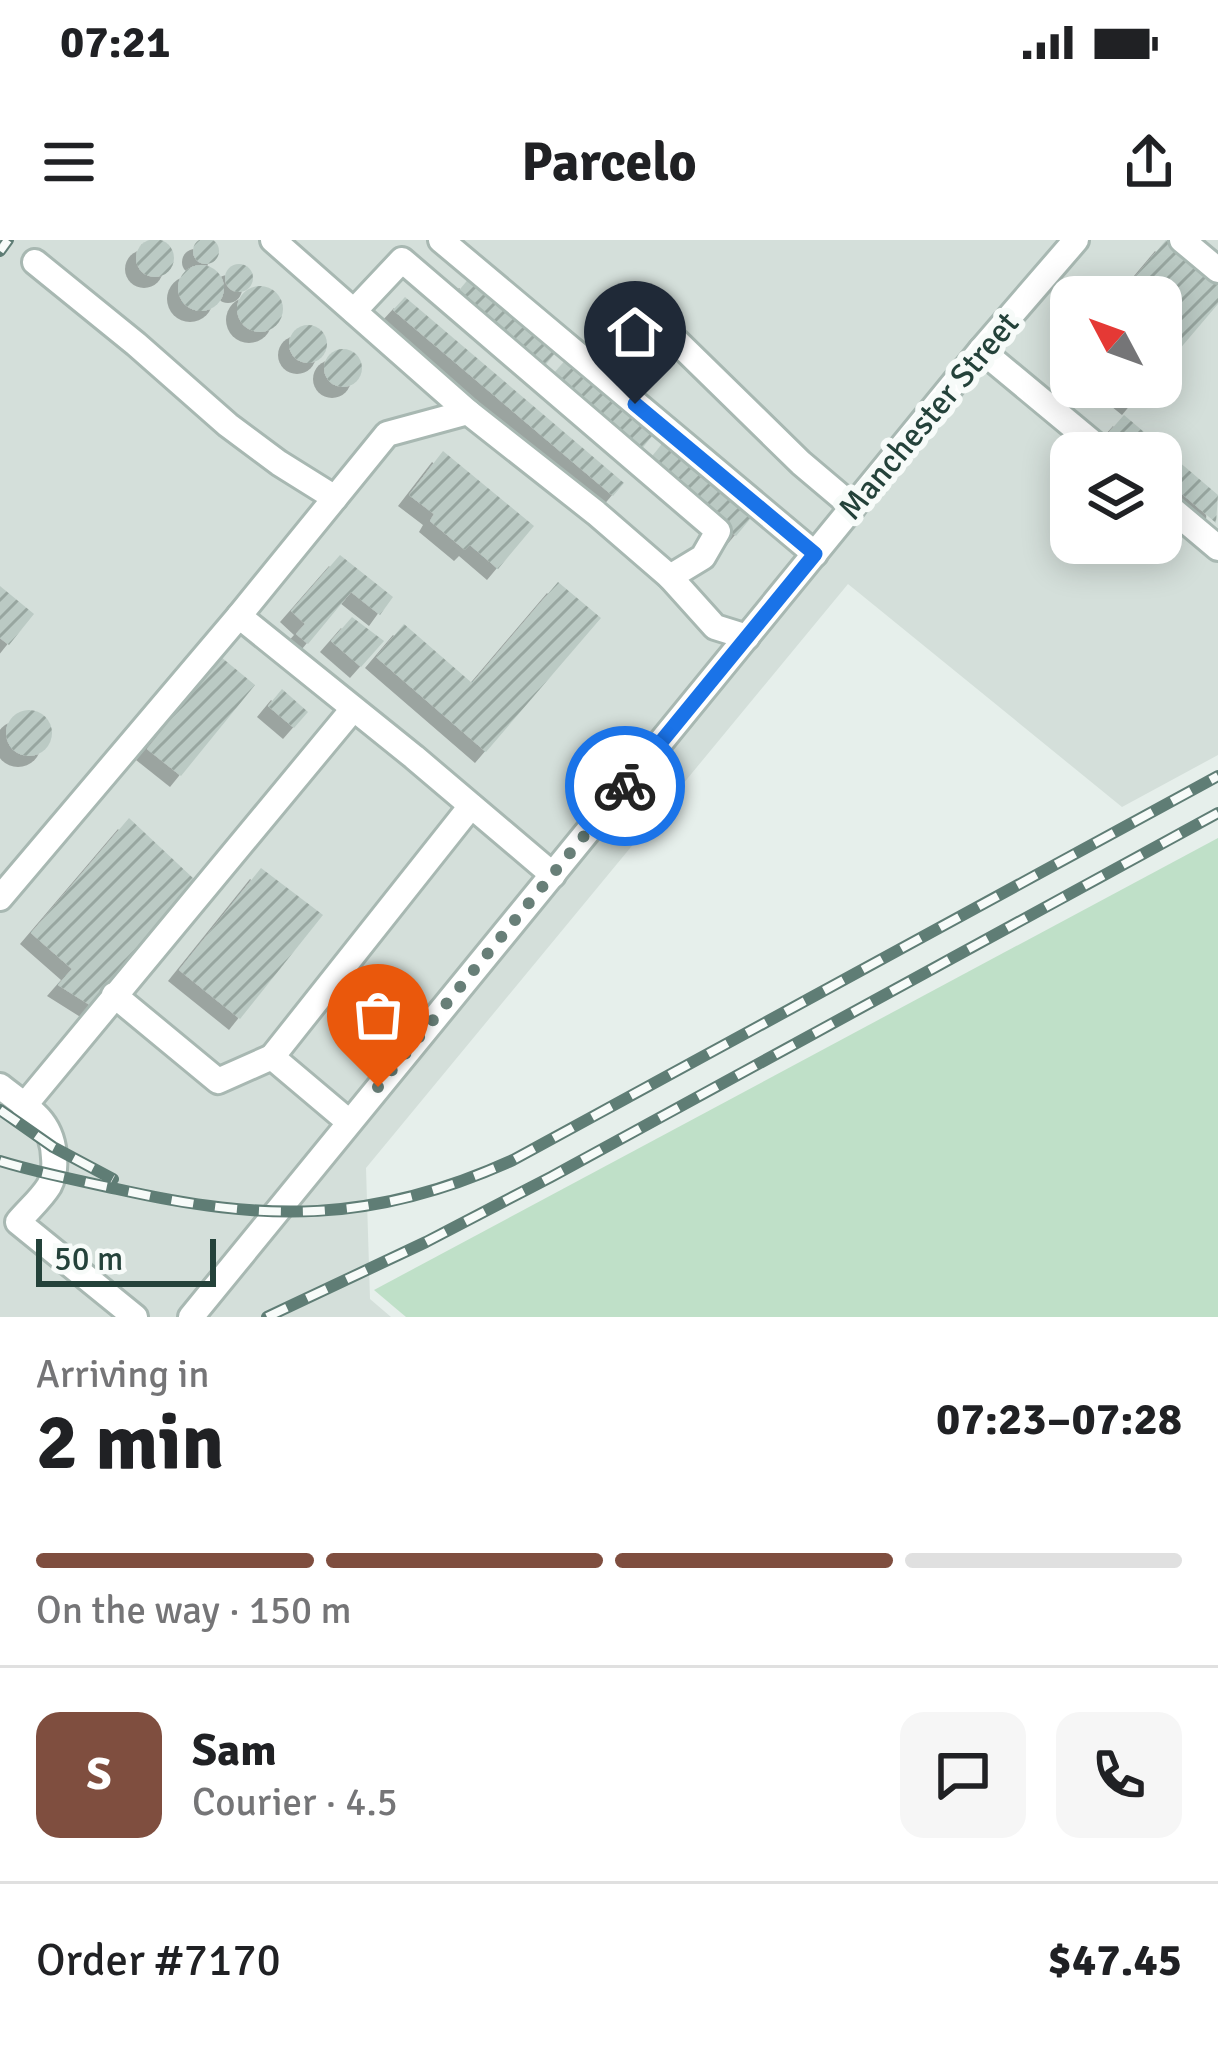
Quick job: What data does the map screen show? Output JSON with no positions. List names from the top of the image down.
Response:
{
  "streets": {
    "street": ["Manchester Street"]
  },
  "scale_bar": "50 m",
  "north": "top left",
  "page": {
    "status": "07:21",
    "header": "Parcelo",
    "scale": "50 m",
    "heading": ["2 min", "Arriving in", "07:23–07:28"],
    "panel": [
      "Sam",
      "Courier · 4.5",
      "Order #7170",
      "$47.45"
    ],
    "bar": "On the way · 150 m",
    "round": "S"
  }
}
